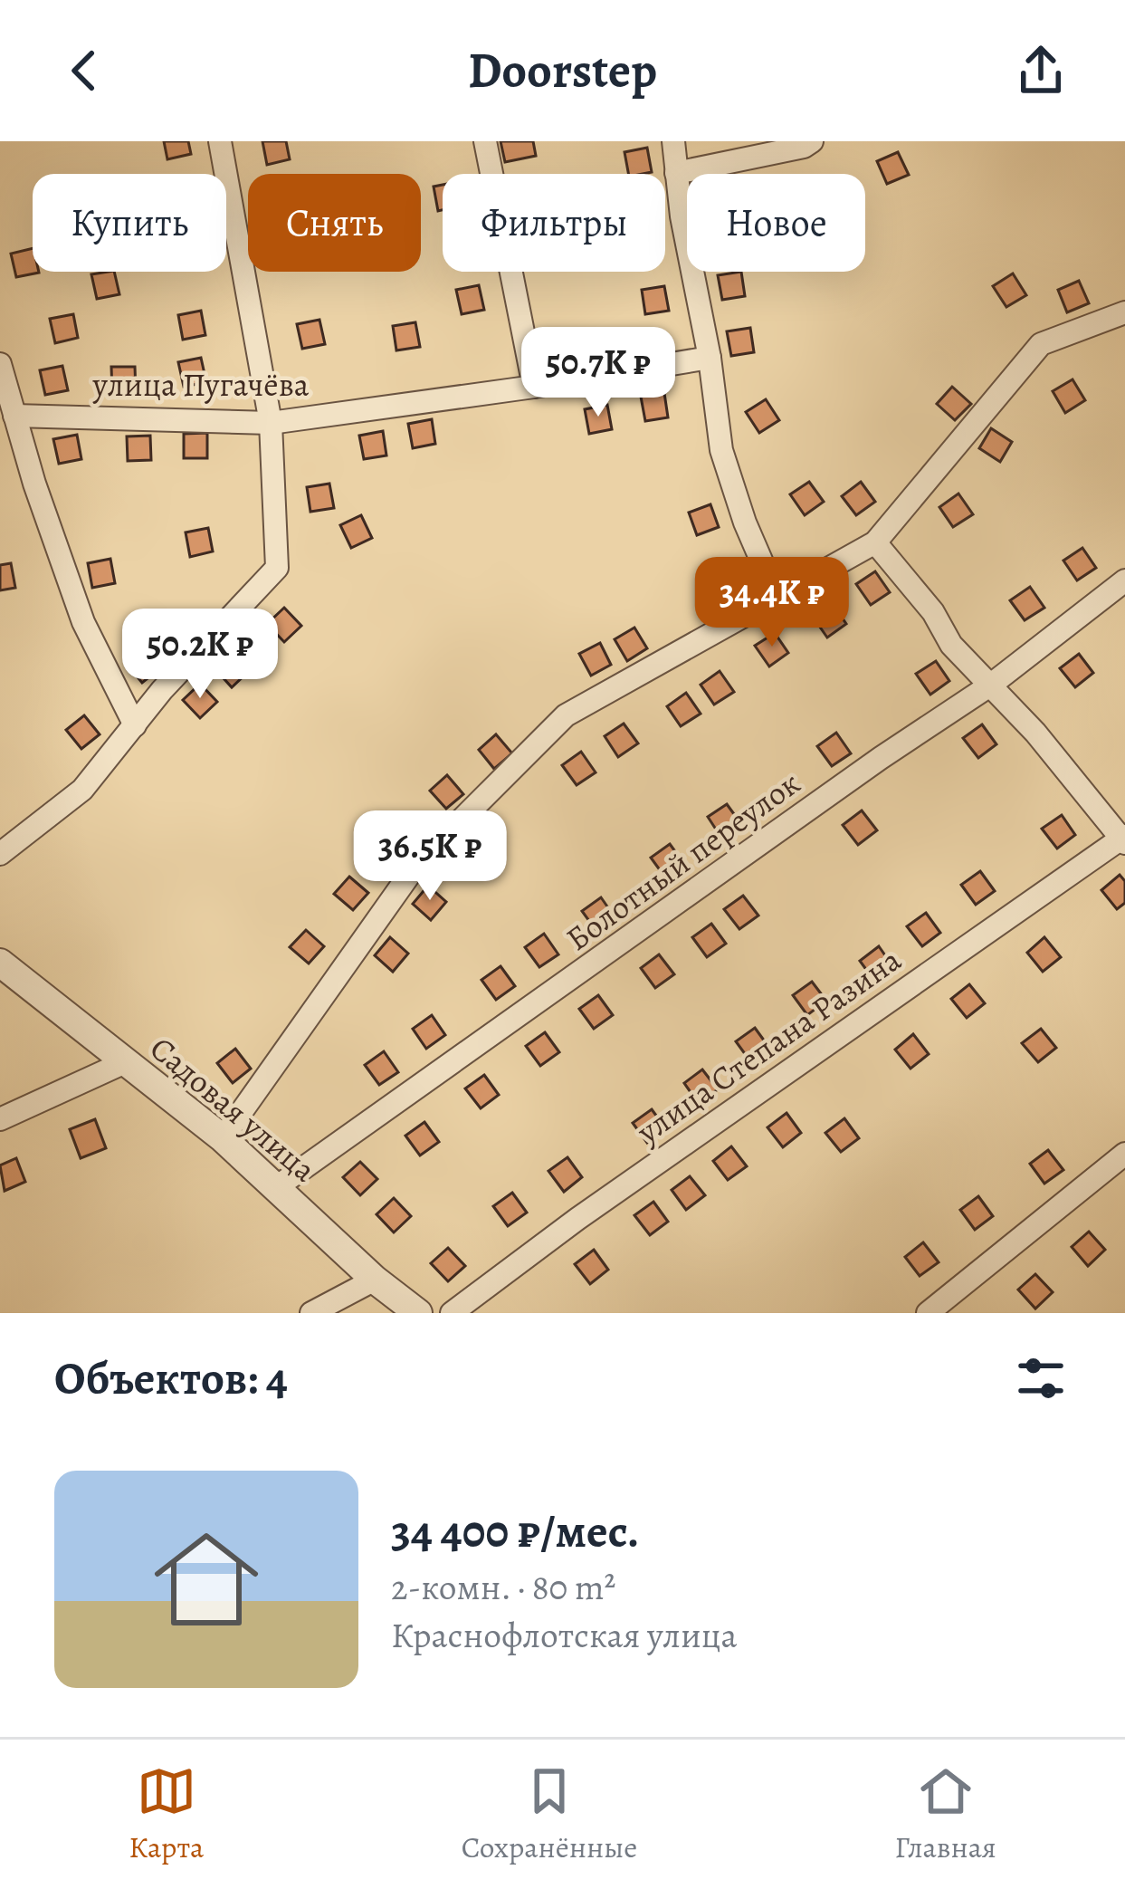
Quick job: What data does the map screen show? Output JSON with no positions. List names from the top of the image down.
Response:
{
  "streets": {
    "street": [
      "улица Пугачёва",
      "Болотный переулок",
      "улица Степана Разина",
      "Садовая улица"
    ]
  },
  "crossings": [
    ["Болотный переулок", "Садовая улица"]
  ],
  "page": {
    "header": "Doorstep",
    "chip": [
      "Купить",
      "Снять",
      "Фильтры",
      "Новое"
    ],
    "price": [
      "50.7K ₽",
      "34.4K ₽",
      "50.2K ₽",
      "36.5K ₽"
    ],
    "heading": "Объектов: 4",
    "list": [
      {
        "name": "34 400 ₽/мес.",
        "note": "2-комн. · 80 m² · Краснофлотская улица"
      }
    ],
    "tabs": ["Карта", "Сохранённые", "Главная"]
  }
}
